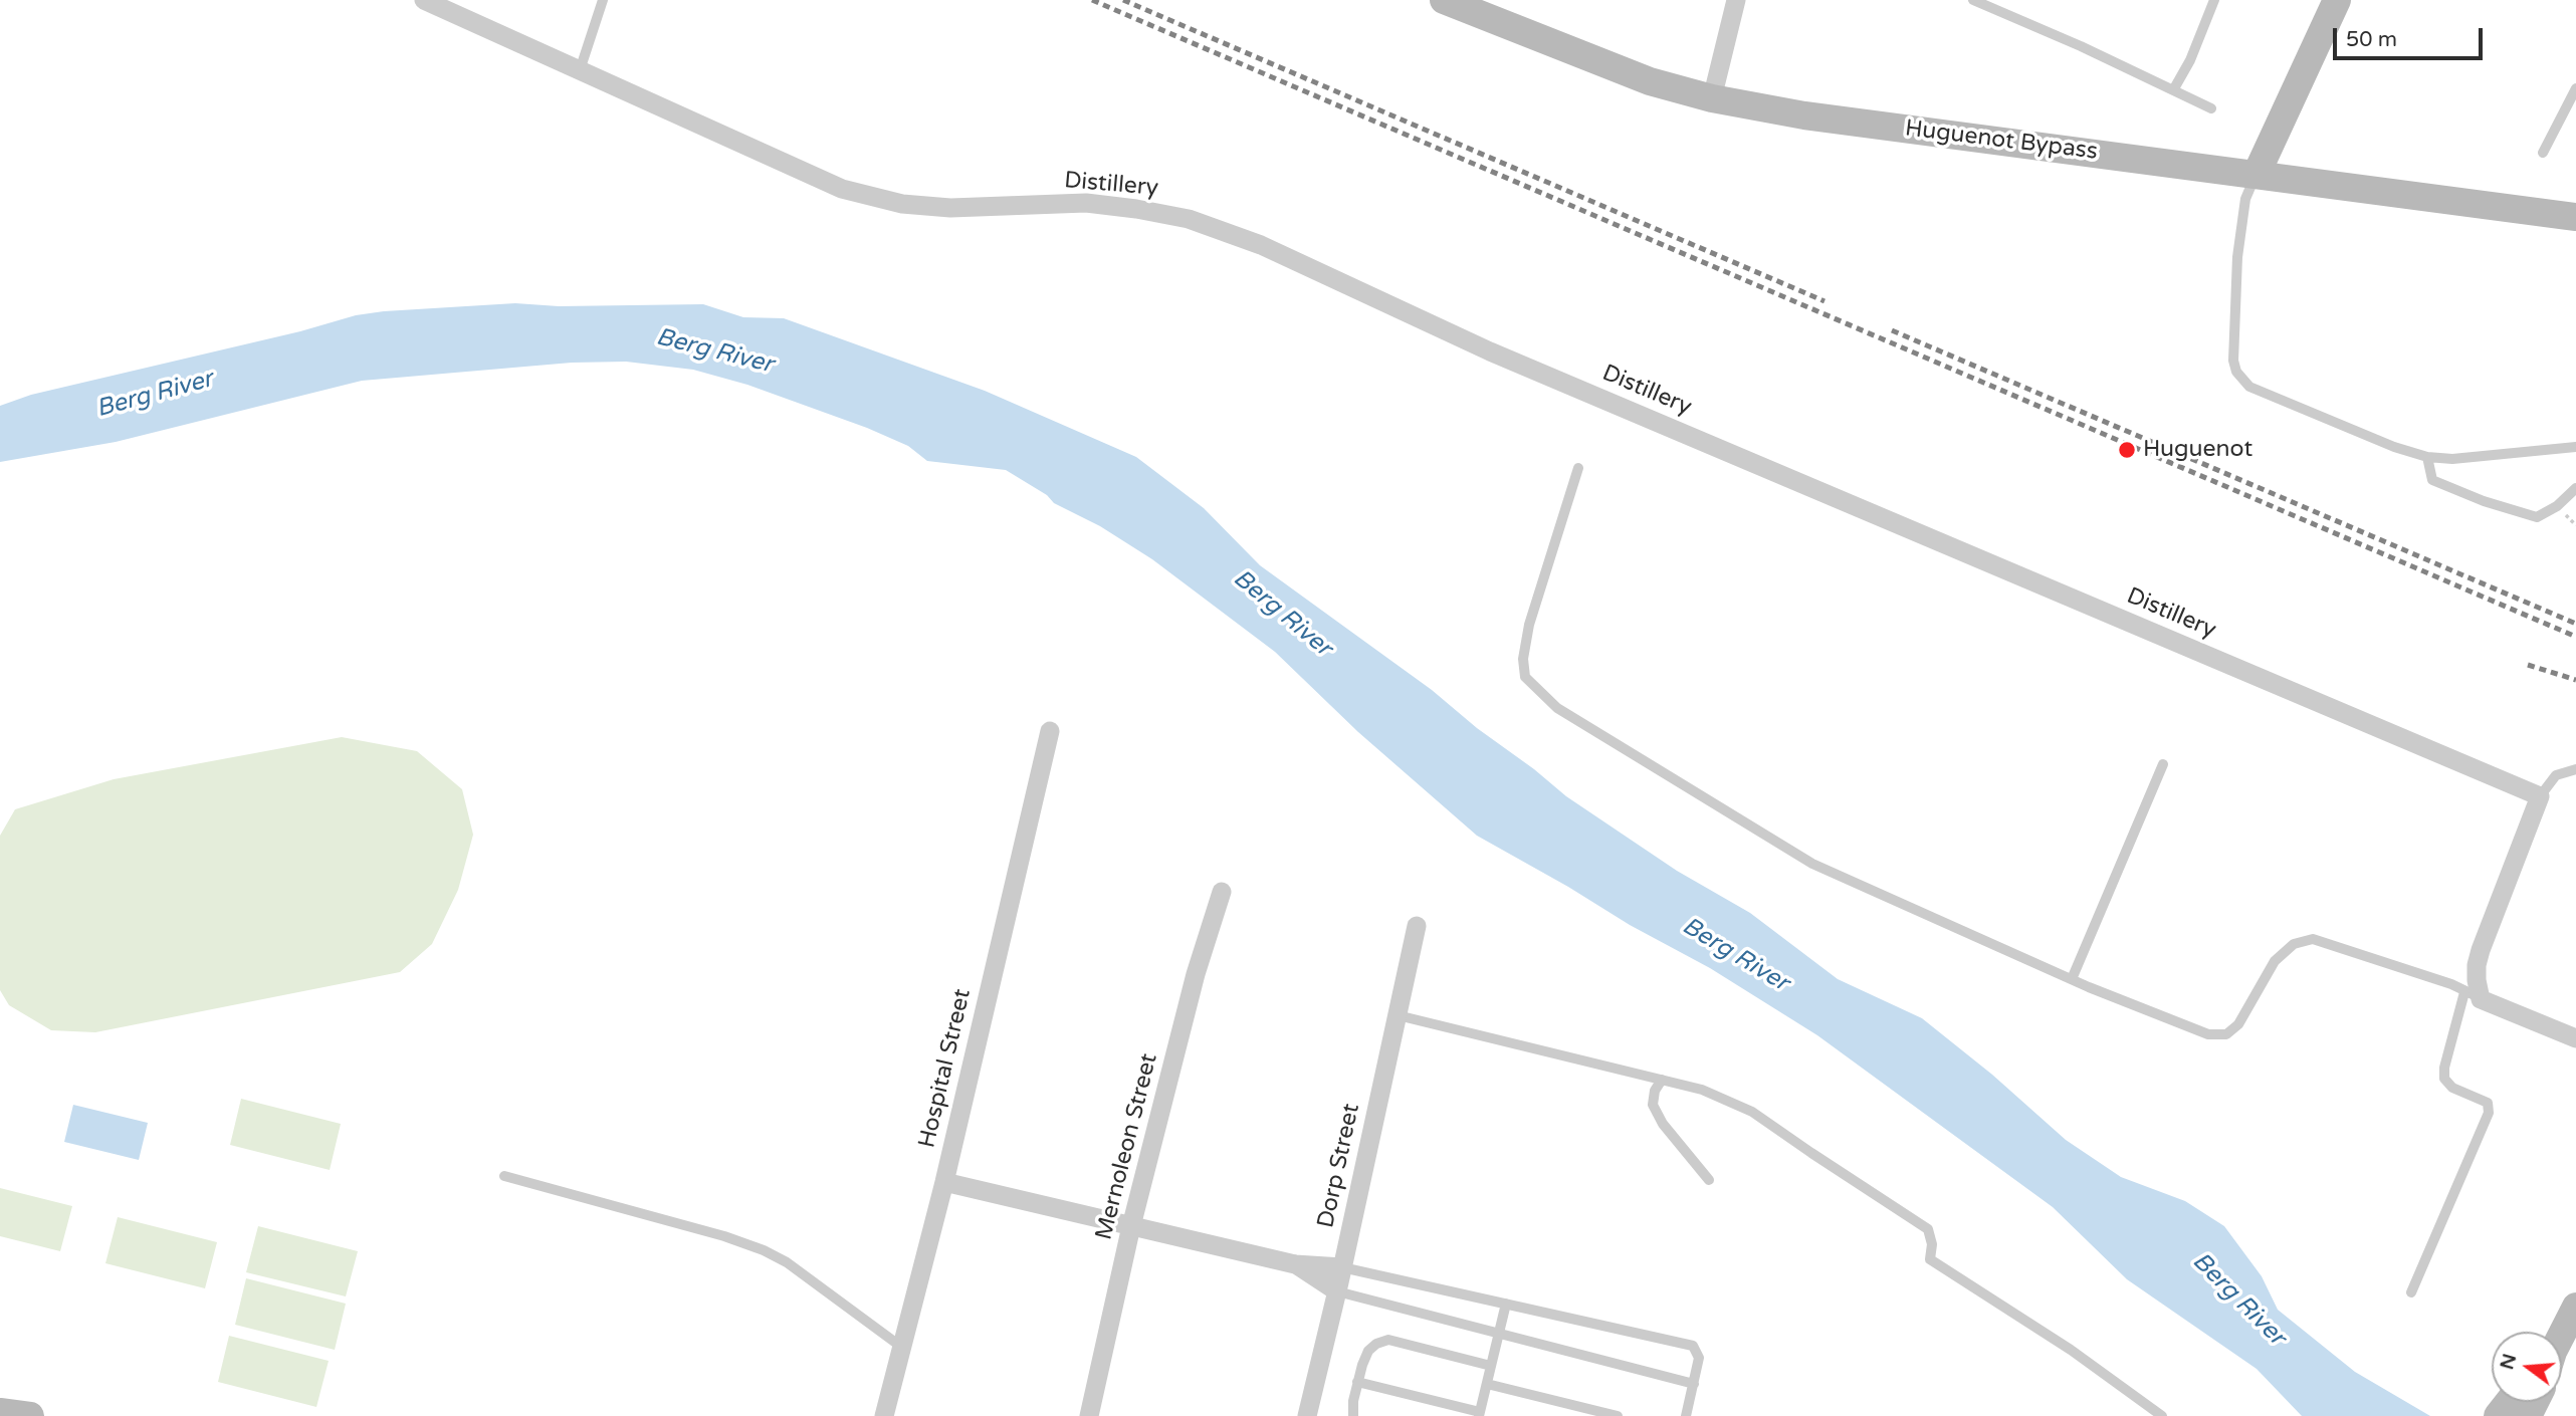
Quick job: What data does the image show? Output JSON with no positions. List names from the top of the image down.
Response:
{
  "streets": {
    "main road": ["Huguenot Bypass"],
    "street": [
      "Distillery",
      "Hospital Street",
      "Mernoleon Street",
      "Dorp Street"
    ]
  },
  "water": ["Berg River"],
  "places": ["Huguenot"],
  "scale_bar": "50 m",
  "north": "left"
}
